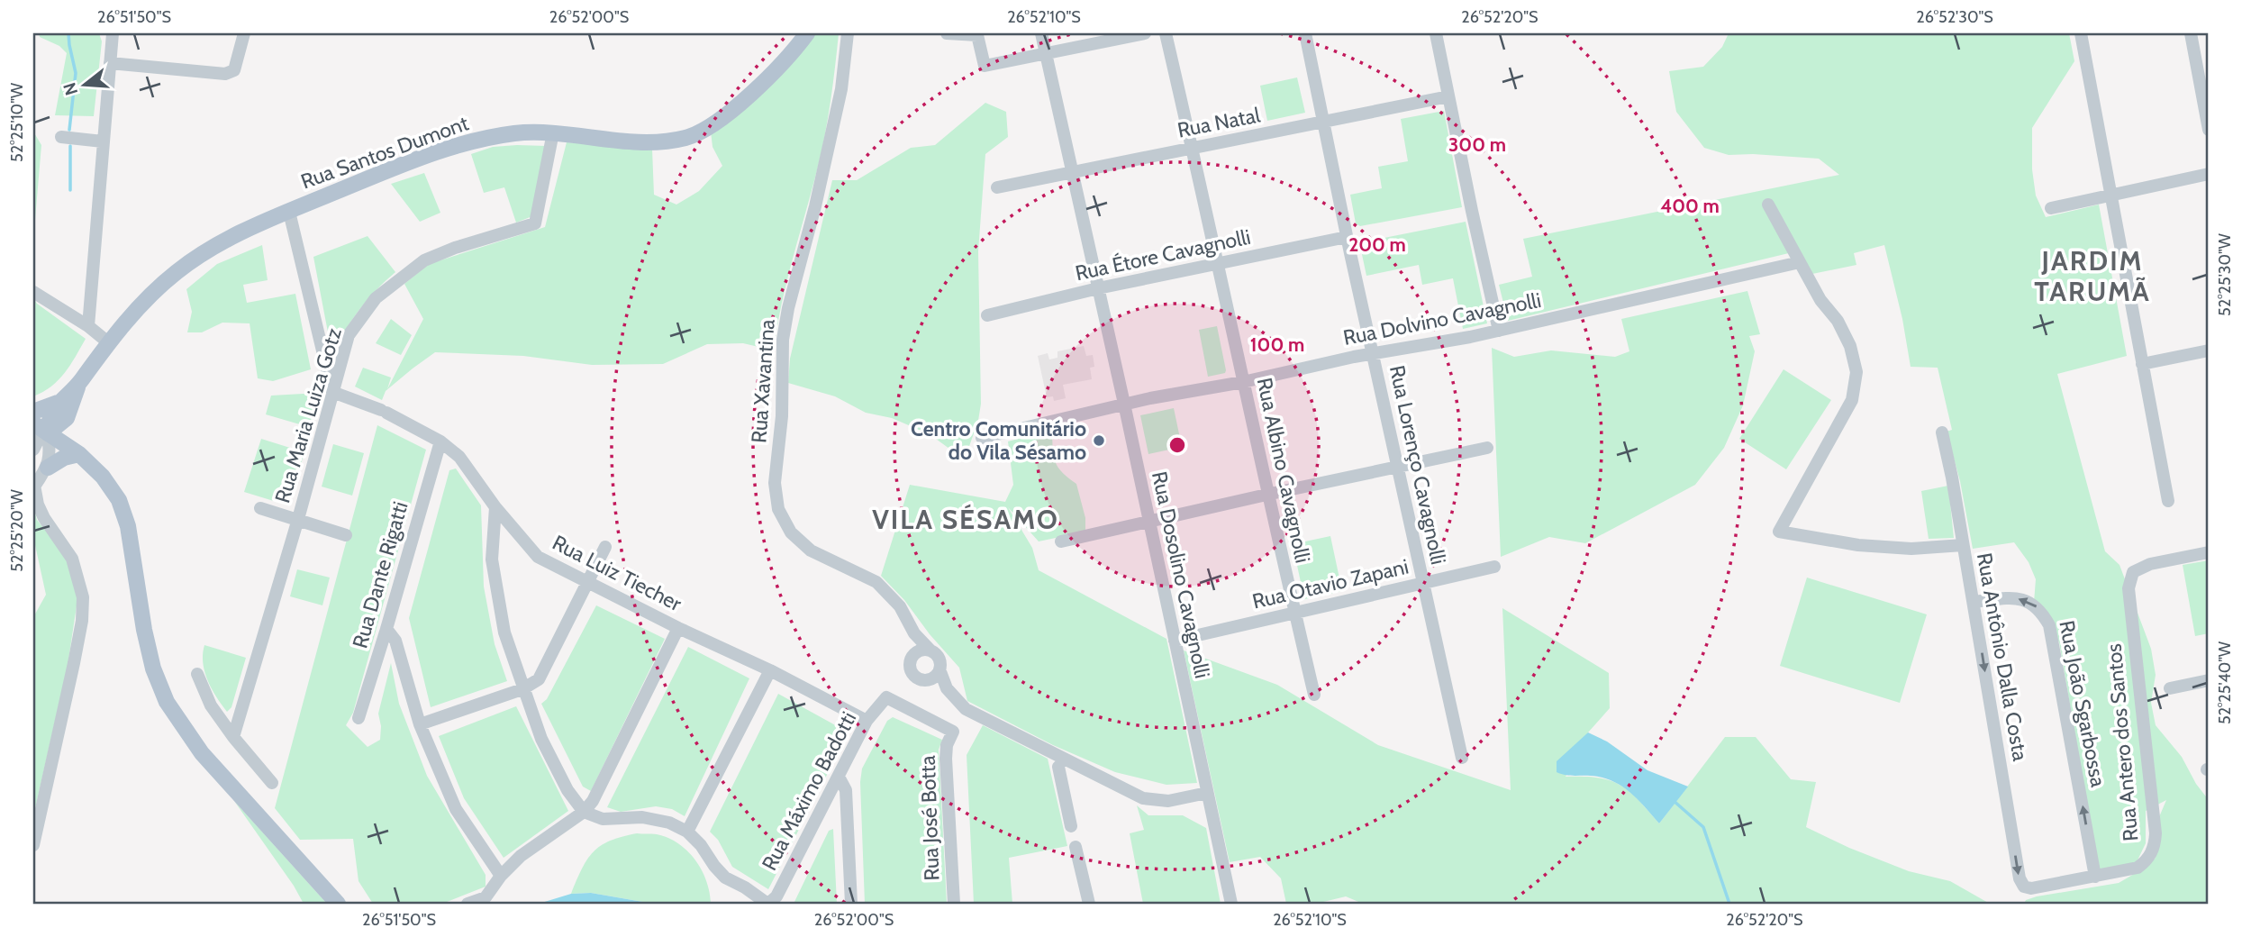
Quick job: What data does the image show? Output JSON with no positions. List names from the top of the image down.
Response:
{
  "streets": {
    "main road": ["Rua Santos Dumont"],
    "street": [
      "Rua Natal",
      "Rua Étore Cavagnolli",
      "Rua Dolvino Cavagnolli",
      "Rua Xavantina",
      "Rua Maria Luiza Gotz",
      "Rua Lorenço Cavagnolli",
      "Rua Albino Cavagnolli",
      "Rua Luiz Tiecher",
      "Rua Dante Rigatti",
      "Rua Dosolino Cavagnolli",
      "Rua Otavio Zapani",
      "Rua Antônio Dalla Costa",
      "Rua João Sgarbossa",
      "Rua Antero dos Santos",
      "Rua Máximo Badotti",
      "Rua José Botta"
    ]
  },
  "crossings": [
    ["Rua Natal", "Rua Lorenço Cavagnolli"],
    ["Rua Natal", "Rua Albino Cavagnolli"],
    ["Rua Natal", "Rua Dosolino Cavagnolli"],
    ["Rua Santos Dumont", "Rua Maria Luiza Gotz"],
    ["Rua Étore Cavagnolli", "Rua Lorenço Cavagnolli"],
    ["Rua Étore Cavagnolli", "Rua Albino Cavagnolli"],
    ["Rua Étore Cavagnolli", "Rua Dosolino Cavagnolli"],
    ["Rua Dolvino Cavagnolli", "Rua Lorenço Cavagnolli"],
    ["Rua Dolvino Cavagnolli", "Rua Albino Cavagnolli"],
    ["Rua Dolvino Cavagnolli", "Rua Dosolino Cavagnolli"],
    ["Rua Maria Luiza Gotz", "Rua Luiz Tiecher"],
    ["Rua Lorenço Cavagnolli", "Rua Otavio Zapani"],
    ["Rua Albino Cavagnolli", "Rua Otavio Zapani"],
    ["Rua Luiz Tiecher", "Rua Dante Rigatti"],
    ["Rua Luiz Tiecher", "Rua Máximo Badotti"],
    ["Rua Dosolino Cavagnolli", "Rua Otavio Zapani"],
    ["Rua Antônio Dalla Costa", "Rua João Sgarbossa"],
    ["Rua Antônio Dalla Costa", "Rua Antero dos Santos"],
    ["Rua João Sgarbossa", "Rua Antero dos Santos"],
    ["Rua Máximo Badotti", "Rua José Botta"]
  ],
  "one_way": ["Rua Antônio Dalla Costa", "Rua João Sgarbossa"],
  "districts": ["JARDIM TARUMÃ", "VILA SÉSAMO"],
  "places": ["Centro Comunitário do Vila Sésamo"],
  "north": "left",
  "coordinates": [
    "26°51'50\"S",
    "26°52'00\"S",
    "26°52'10\"S",
    "26°52'20\"S",
    "26°52'30\"S",
    "52°25'10\"W",
    "52°25'30\"W",
    "52°25'20\"W",
    "52°25'40\"W"
  ],
  "rings": [
    "300 m",
    "400 m",
    "200 m",
    "100 m"
  ]
}
